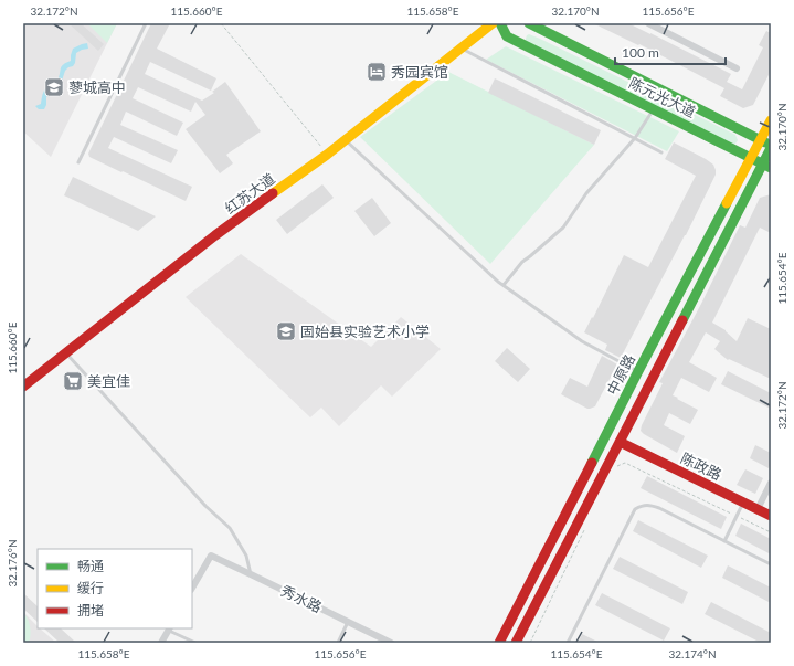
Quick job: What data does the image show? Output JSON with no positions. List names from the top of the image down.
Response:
{
  "streets": {
    "main road": [
      "陈元光大道",
      "红苏大道",
      "中原路",
      "陈政路"
    ],
    "street": ["秀水路"]
  },
  "crossings": [
    ["陈元光大道", "中原路"],
    ["中原路", "陈政路"]
  ],
  "places": {
    "hotel": ["秀园宾馆"],
    "school or university": ["蓼城高中", "固始县实验艺术小学"],
    "supermarket": ["美宜佳"]
  },
  "legend": ["畅通", "缓行", "拥堵"],
  "scale_bar": "100 m",
  "coordinates": [
    "32.172°N",
    "115.660°E",
    "115.658°E",
    "32.170°N",
    "115.656°E",
    "115.654°E",
    "32.176°N",
    "32.174°N"
  ]
}
